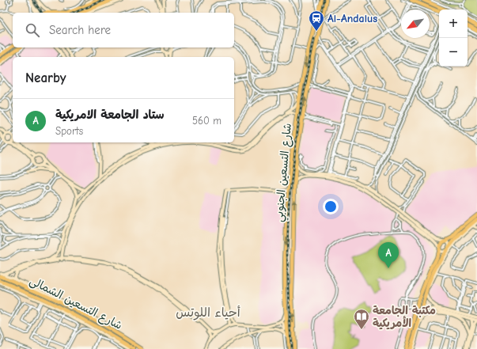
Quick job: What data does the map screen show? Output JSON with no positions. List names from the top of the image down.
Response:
{
  "streets": {
    "main road": ["شارع التسعين الجنوبي", "شارع التسعين الشمالى"]
  },
  "districts": ["أحياء اللوتس"],
  "places": {
    "station": ["Al-Andalus"],
    "library": ["مكتبة الجامعة الأمريكية"]
  },
  "north": "bottom left",
  "page": {
    "map_buttons": ["+", "−"],
    "search": "Search here",
    "heading": "Nearby",
    "list": [
      {
        "mark": "A",
        "name": "ستاد الجامعة الامريكية",
        "note": "Sports",
        "value": "560 m"
      }
    ],
    "pins": "A"
  }
}
